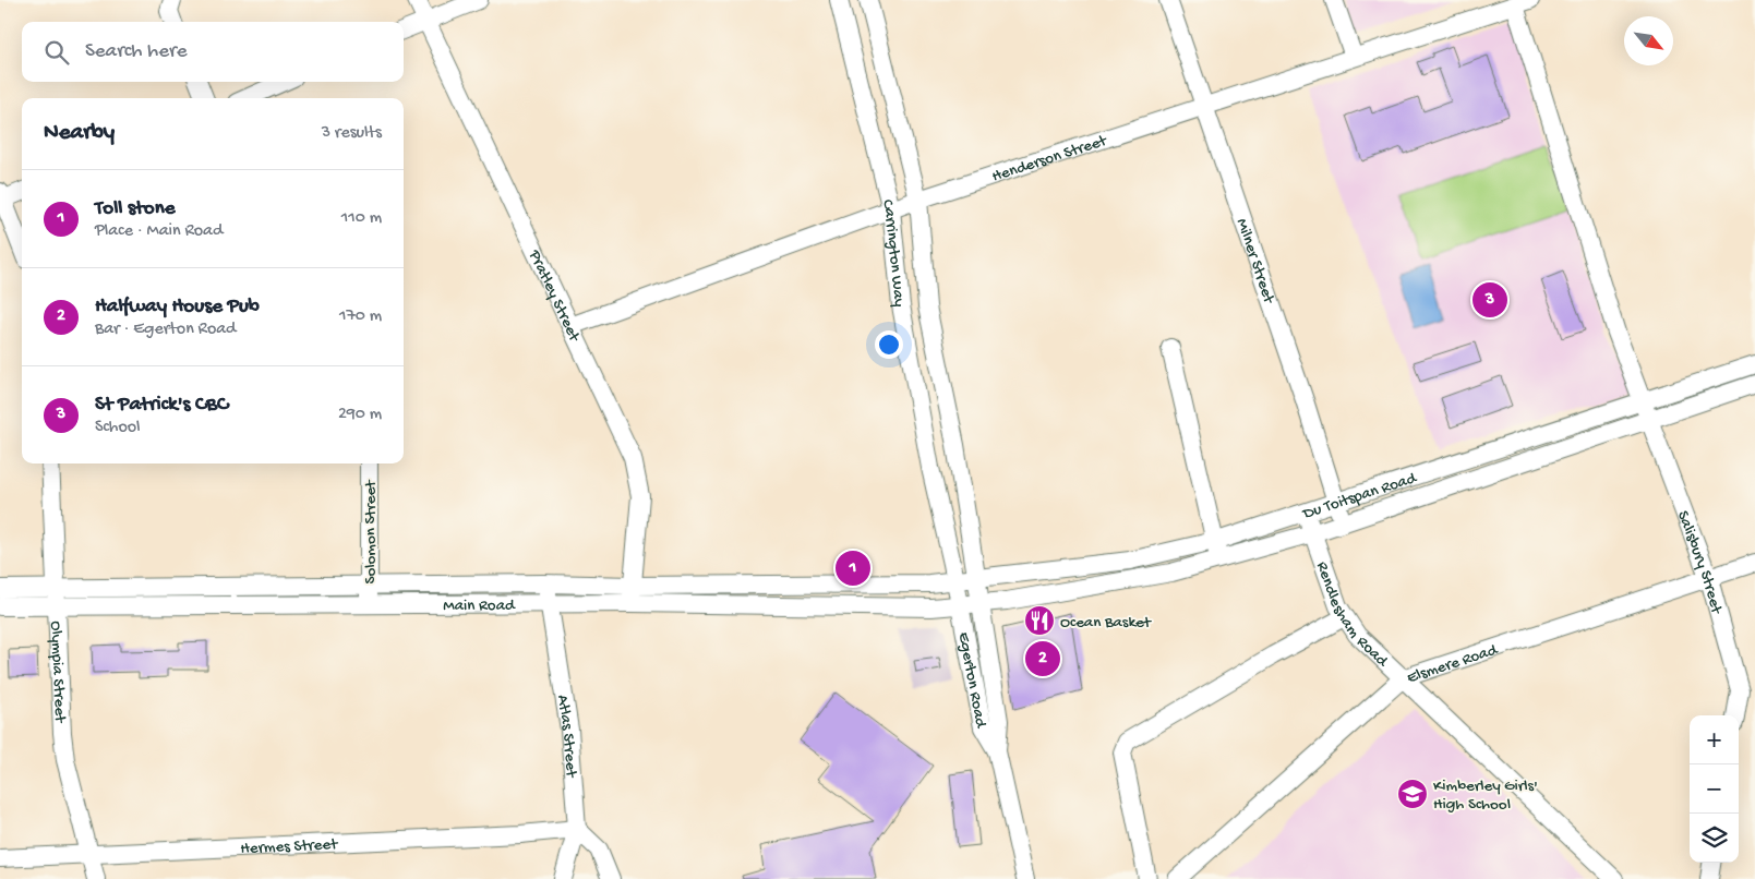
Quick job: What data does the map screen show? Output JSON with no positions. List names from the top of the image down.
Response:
{
  "streets": {
    "street": [
      "Henderson Street",
      "Carrington Way",
      "Milner Street",
      "Pratley Street",
      "Du Toitspan Road",
      "Solomon Street",
      "Salisbury Street",
      "Main Road",
      "Rendlesham Road",
      "Elsmere Road",
      "Olympia Street",
      "Egerton Road",
      "Atlas Street",
      "Hermes Street"
    ]
  },
  "crossings": [
    ["Henderson Street", "Carrington Way"],
    ["Henderson Street", "Milner Street"],
    ["Henderson Street", "Pratley Street"],
    ["Henderson Street", "Salisbury Street"],
    ["Carrington Way", "Du Toitspan Road"],
    ["Carrington Way", "Main Road"],
    ["Carrington Way", "Egerton Road"],
    ["Milner Street", "Du Toitspan Road"],
    ["Pratley Street", "Main Road"],
    ["Du Toitspan Road", "Salisbury Street"],
    ["Du Toitspan Road", "Main Road"],
    ["Du Toitspan Road", "Rendlesham Road"],
    ["Du Toitspan Road", "Egerton Road"],
    ["Solomon Street", "Main Road"],
    ["Salisbury Street", "Elsmere Road"],
    ["Main Road", "Olympia Street"],
    ["Main Road", "Egerton Road"],
    ["Main Road", "Atlas Street"],
    ["Rendlesham Road", "Elsmere Road"],
    ["Olympia Street", "Hermes Street"],
    ["Atlas Street", "Hermes Street"]
  ],
  "places": {
    "restaurant": ["Ocean Basket"],
    "school or university": ["Kimberley Girls' High School"]
  },
  "north": "bottom right",
  "page": {
    "search": "Search here",
    "heading": ["Nearby", "3 results"],
    "list": [
      {
        "mark": "1",
        "name": "Toll stone",
        "note": "Place · Main Road",
        "value": "110 m"
      },
      {
        "mark": "2",
        "name": "Halfway House Pub",
        "note": "Bar · Egerton Road",
        "value": "170 m"
      },
      {
        "mark": "3",
        "name": "St Patrick's CBC",
        "note": "School",
        "value": "290 m"
      }
    ],
    "pins": ["3", "1", "2"],
    "map_buttons": ["+", "−"]
  }
}
